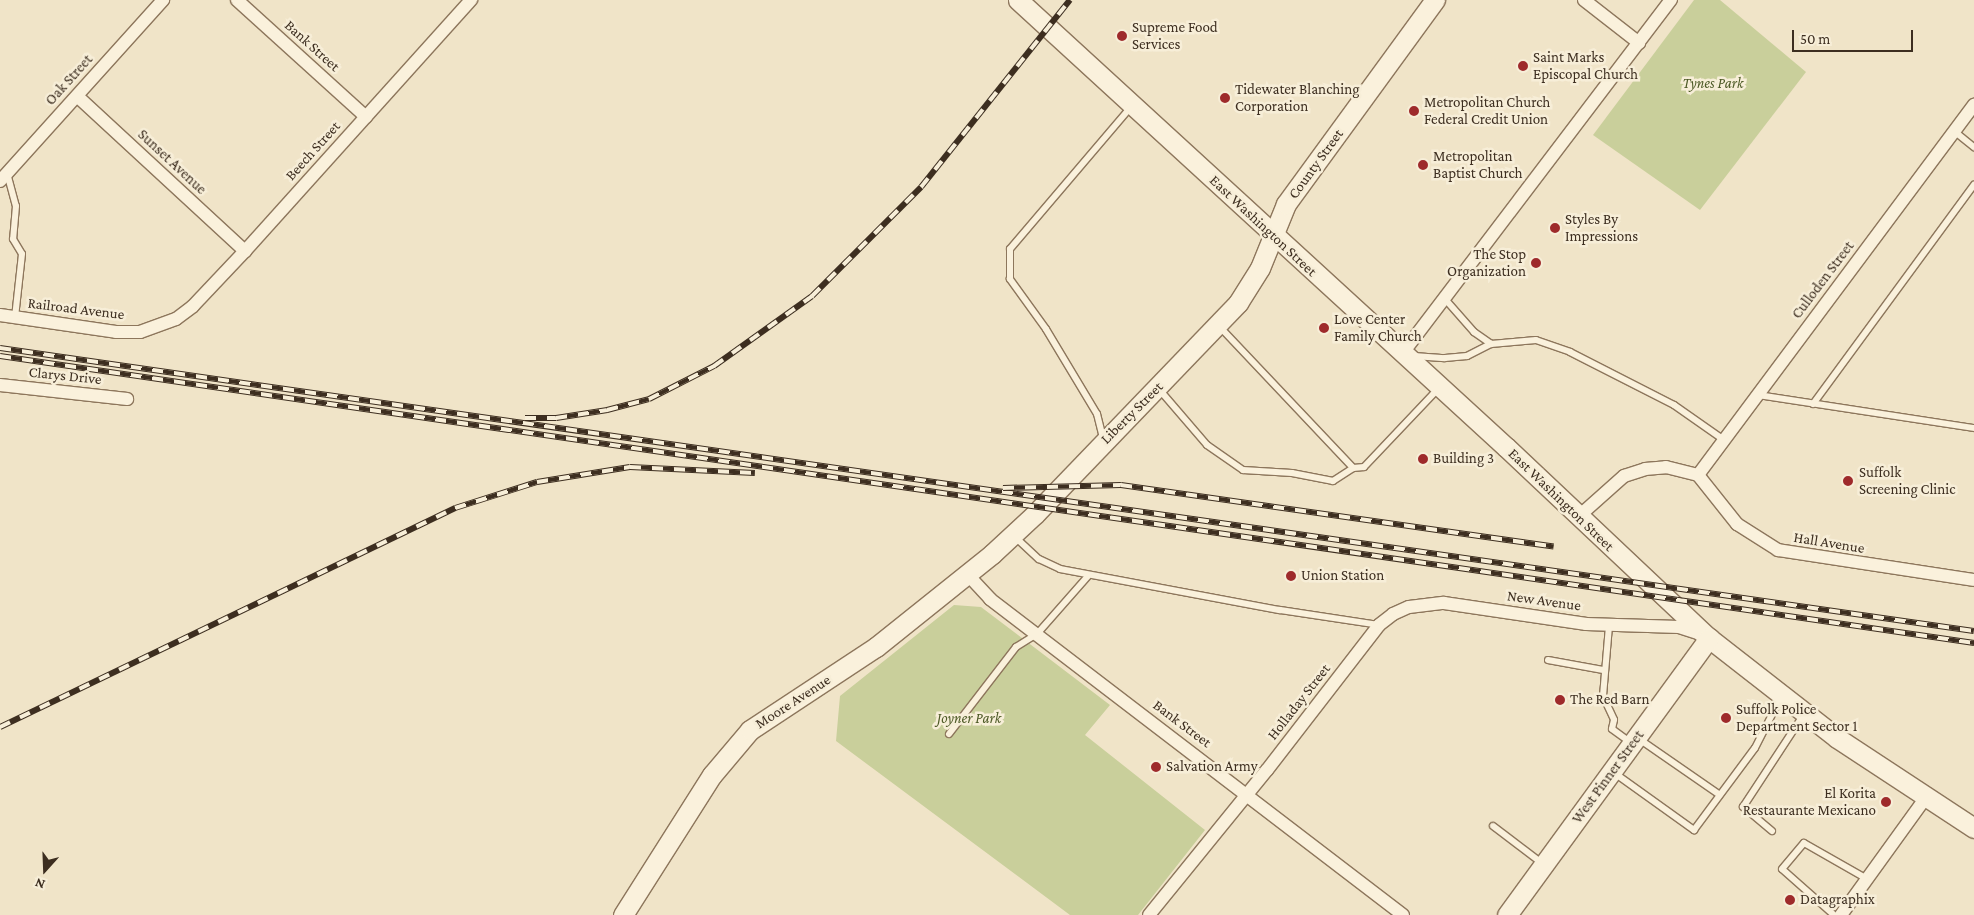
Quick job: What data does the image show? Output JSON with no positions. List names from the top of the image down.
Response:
{
  "streets": {
    "main road": [
      "County Street",
      "East Washington Street",
      "Liberty Street",
      "Moore Avenue",
      "West Pinner Street"
    ],
    "street": [
      "Bank Street",
      "Oak Street",
      "Beech Street",
      "Sunset Avenue",
      "Culloden Street",
      "Railroad Avenue",
      "Clarys Drive",
      "Hall Avenue",
      "New Avenue",
      "Holladay Street"
    ]
  },
  "crossings": [
    ["Bank Street", "Beech Street"],
    ["Bank Street", "Liberty Street"],
    ["Bank Street", "Moore Avenue"],
    ["Bank Street", "Holladay Street"],
    ["Oak Street", "Sunset Avenue"],
    ["Beech Street", "Sunset Avenue"],
    ["Beech Street", "Railroad Avenue"],
    ["County Street", "East Washington Street"],
    ["County Street", "Liberty Street"],
    ["East Washington Street", "Liberty Street"],
    ["East Washington Street", "New Avenue"],
    ["East Washington Street", "West Pinner Street"],
    ["Culloden Street", "Hall Avenue"],
    ["Liberty Street", "Moore Avenue"],
    ["New Avenue", "Holladay Street"],
    ["New Avenue", "West Pinner Street"]
  ],
  "parks": ["Tynes Park", "Joyner Park"],
  "places": [
    "Supreme Food Services",
    "Saint Marks Episcopal Church",
    "Tidewater Blanching Corporation",
    "Metropolitan Church Federal Credit Union",
    "Metropolitan Baptist Church",
    "Styles By Impressions",
    "The Stop Organization",
    "Love Center Family Church",
    "Building 3",
    "Suffolk Screening Clinic",
    "Union Station",
    "The Red Barn",
    "Suffolk Police Department Sector 1",
    "Salvation Army",
    "El Korita Restaurante Mexicano",
    "Datagraphix"
  ],
  "scale_bar": "50 m",
  "north": "bottom"
}
